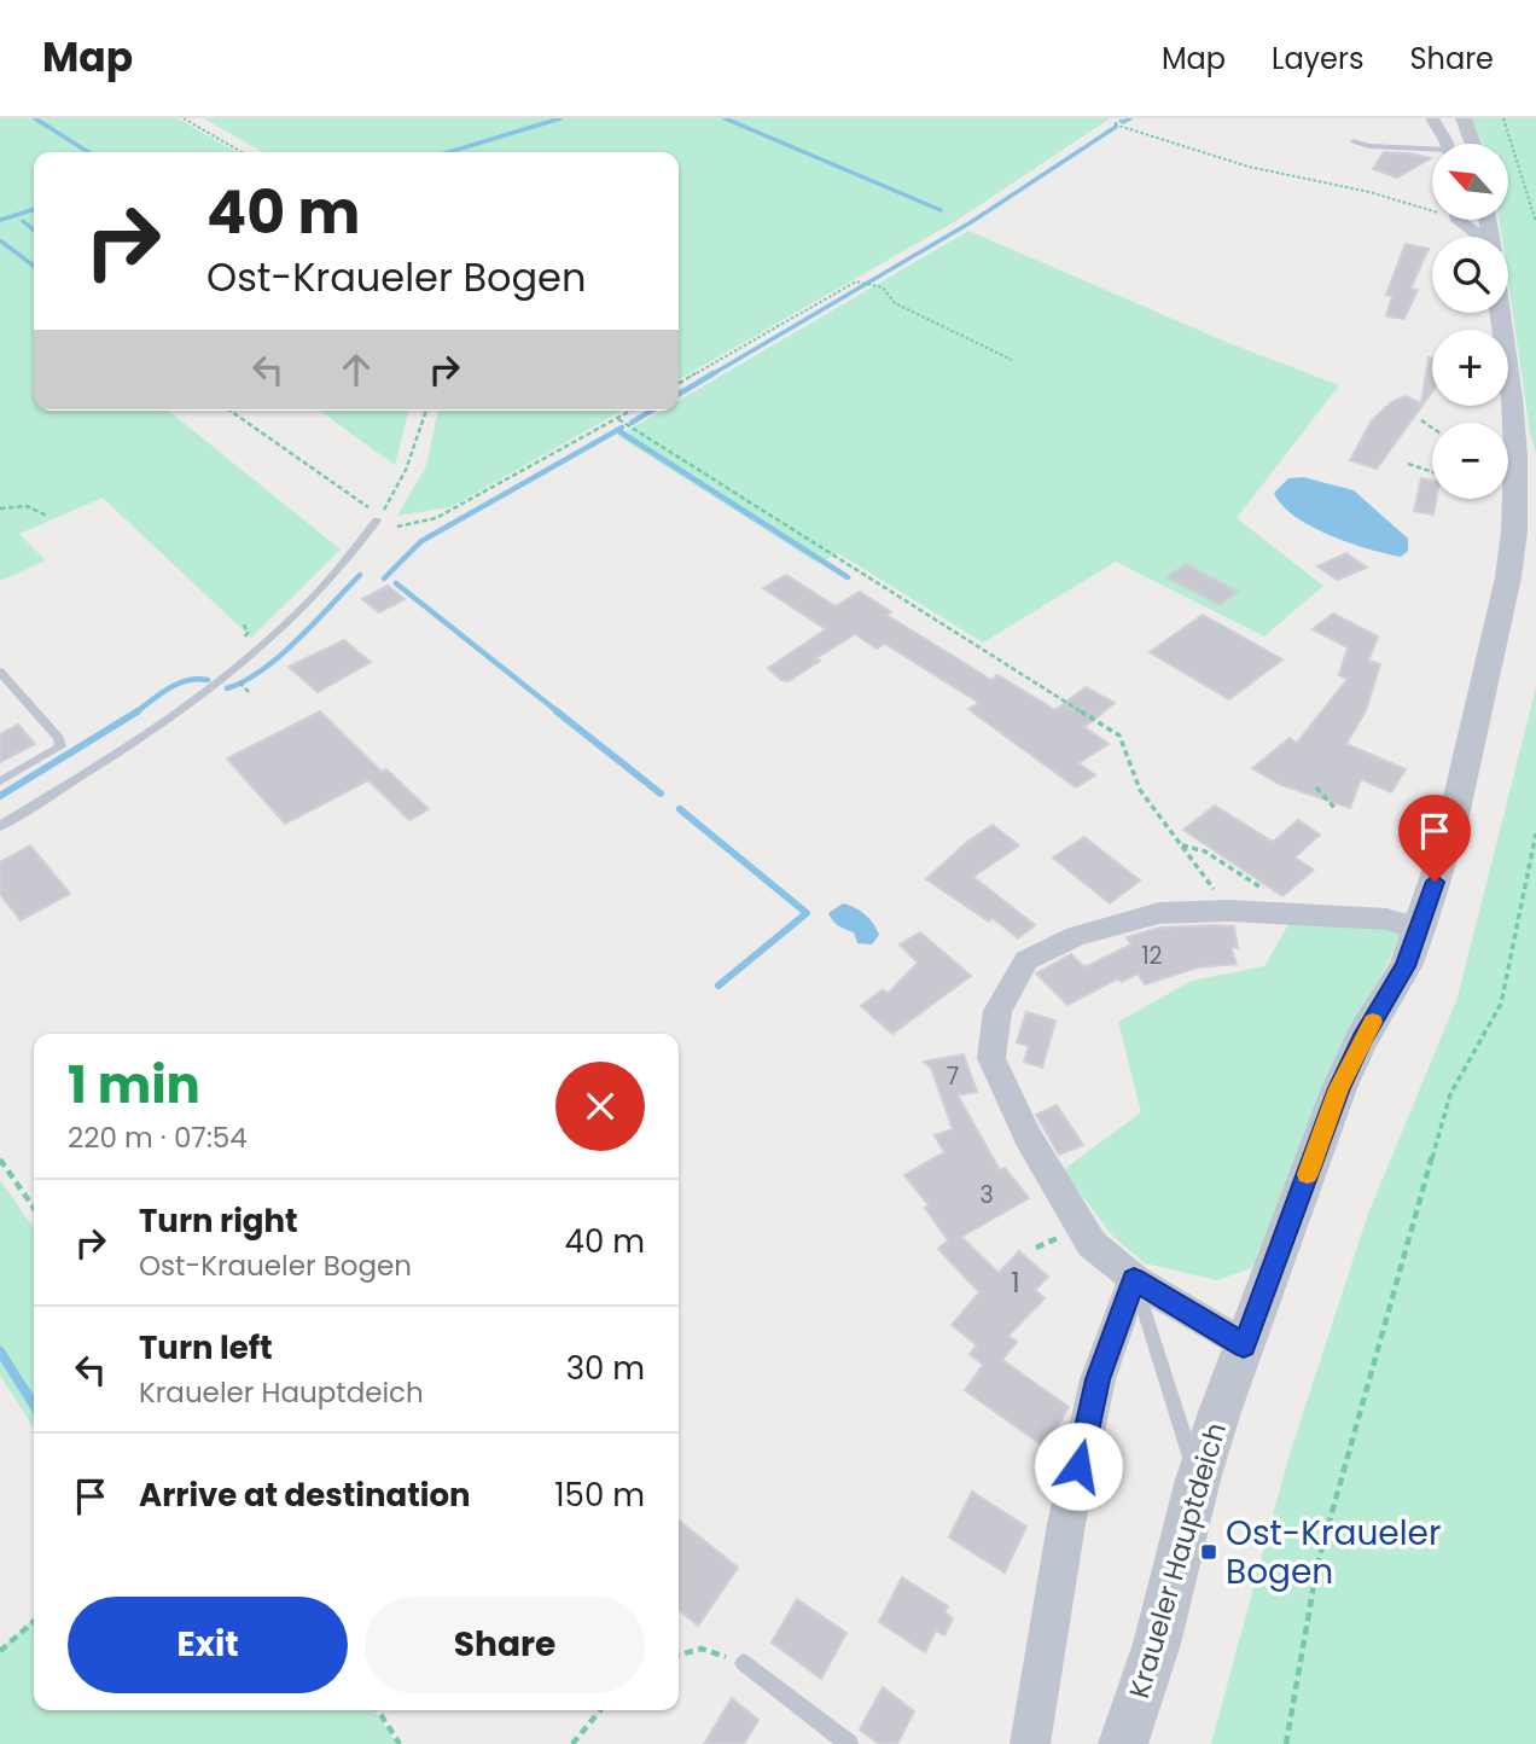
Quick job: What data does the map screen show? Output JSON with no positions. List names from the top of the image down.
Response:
{
  "streets": {
    "street": ["Kraueler Hauptdeich"]
  },
  "places": {
    "transit": ["Ost-Kraueler Bogen"]
  },
  "house_numbers": [
    "12",
    "7",
    "3",
    "1"
  ],
  "north": "top left",
  "page": {
    "header": "Map",
    "nav": ["Map", "Layers", "Share"],
    "map_buttons": ["+", "−"],
    "turn": ["40 m", "Ost-Kraueler Bogen"],
    "heading": ["1 min", "220 m · 07:54"],
    "list": [
      {
        "name": "Turn right",
        "note": "Ost-Kraueler Bogen",
        "value": "40 m"
      },
      {
        "name": "Turn left",
        "note": "Kraueler Hauptdeich",
        "value": "30 m"
      },
      {
        "name": "Arrive at destination",
        "value": "150 m"
      }
    ],
    "buttons": ["Exit", "Share"]
  }
}
